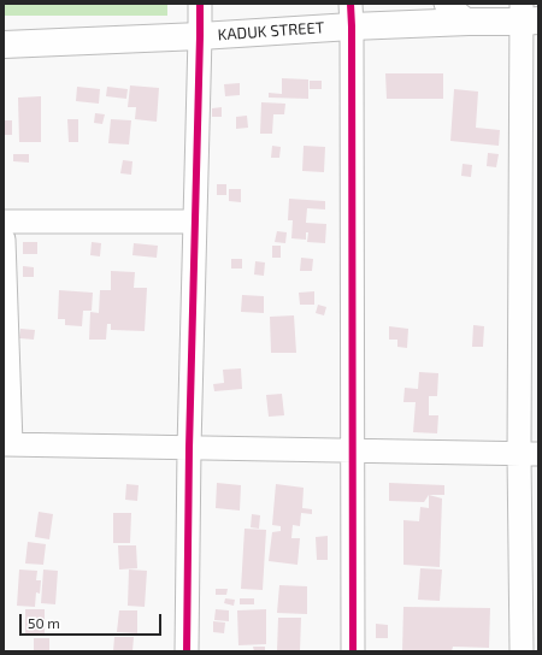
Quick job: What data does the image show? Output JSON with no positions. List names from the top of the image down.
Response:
{
  "streets": {
    "street": ["KADUK STREET"]
  },
  "scale_bar": "50 m"
}
